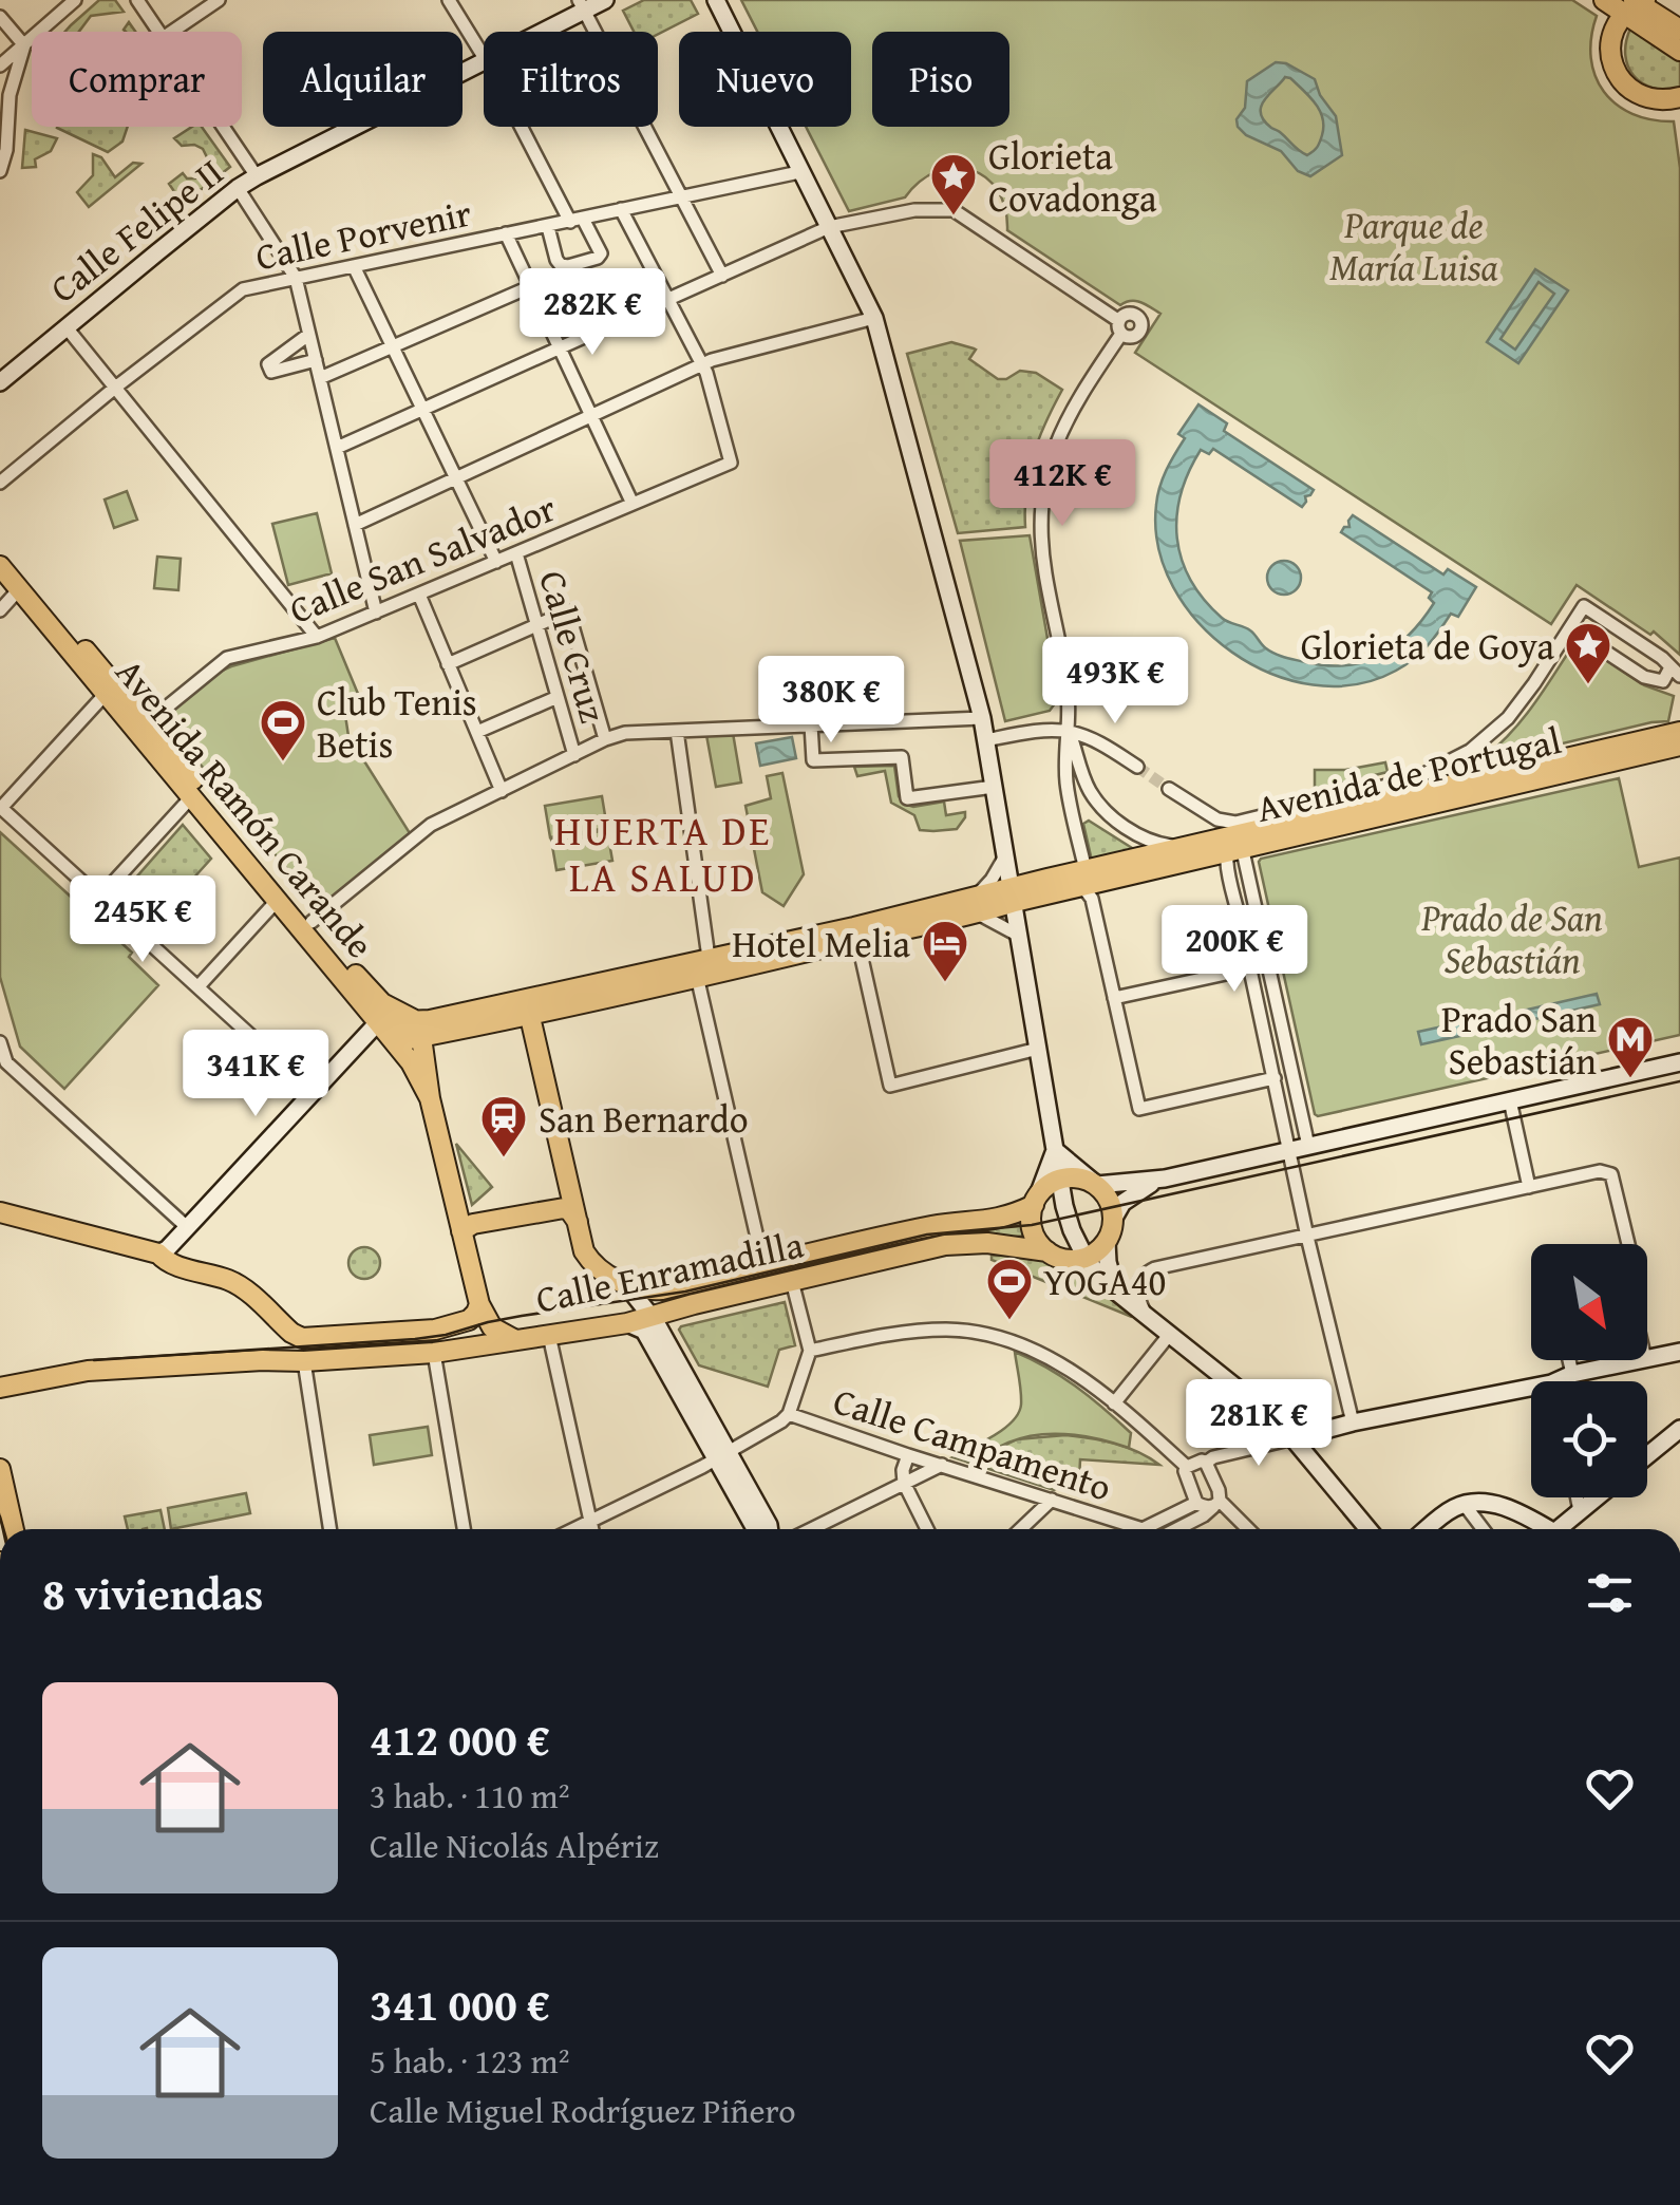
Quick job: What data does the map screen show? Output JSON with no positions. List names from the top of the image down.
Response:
{
  "streets": {
    "main road": ["Avenida de Portugal", "Avenida Ramón Carande", "Calle Enramadilla"],
    "street": [
      "Calle Felipe II",
      "Calle Porvenir",
      "Calle San Salvador",
      "Calle Cruz",
      "Calle Campamento"
    ]
  },
  "crossings": [
    ["Calle San Salvador", "Calle Cruz"],
    ["Calle San Salvador", "Avenida Ramón Carande"]
  ],
  "districts": ["HUERTA DE LA SALUD"],
  "parks": ["Parque de María Luisa", "Prado de San Sebastián"],
  "places": {
    "place": ["Glorieta Covadonga", "Glorieta de Goya"],
    "sports": ["Club Tenis Betis", "YOGA40"],
    "hotel": ["Hotel Melia"],
    "metro station": ["Prado San Sebastián"],
    "station": ["San Bernardo"]
  },
  "north": "bottom right",
  "page": {
    "chip": [
      "Comprar",
      "Alquilar",
      "Filtros",
      "Nuevo",
      "Piso"
    ],
    "price": [
      "282K €",
      "412K €",
      "493K €",
      "380K €",
      "245K €",
      "200K €",
      "341K €",
      "281K €"
    ],
    "heading": "8 viviendas",
    "list": [
      {
        "name": "412 000 €",
        "note": "3 hab. · 110 m² · Calle Nicolás Alpériz"
      },
      {
        "name": "341 000 €",
        "note": "5 hab. · 123 m² · Calle Miguel Rodríguez Piñero"
      }
    ]
  }
}
